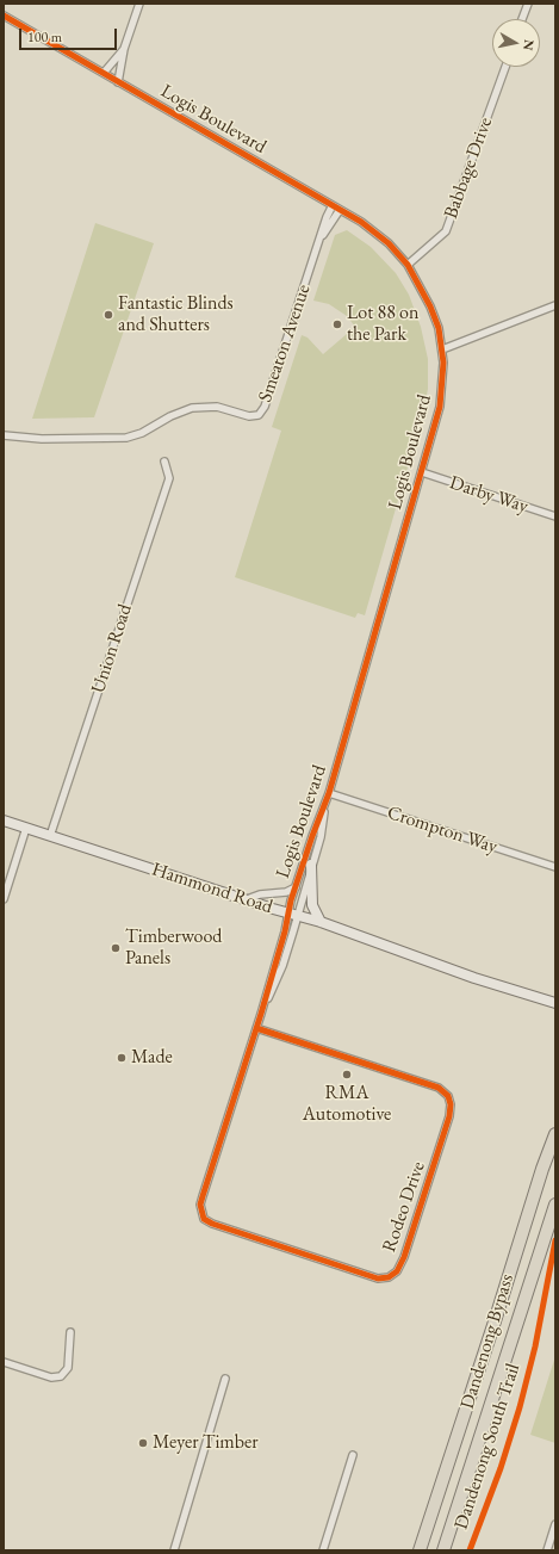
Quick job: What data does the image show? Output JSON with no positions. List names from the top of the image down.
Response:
{
  "streets": {
    "highway": ["Dandenong Bypass"],
    "main road": ["Hammond Road"],
    "street": [
      "Logis Boulevard",
      "Babbage Drive",
      "Smeaton Avenue",
      "Darby Way",
      "Union Road",
      "Crompton Way",
      "Rodeo Drive"
    ],
    "cycle path": ["Dandenong South Trail"]
  },
  "crossings": [
    ["Logis Boulevard", "Babbage Drive"],
    ["Logis Boulevard", "Smeaton Avenue"],
    ["Logis Boulevard", "Darby Way"],
    ["Logis Boulevard", "Crompton Way"],
    ["Logis Boulevard", "Hammond Road"],
    ["Logis Boulevard", "Rodeo Drive"],
    ["Union Road", "Hammond Road"],
    ["Hammond Road", "Rodeo Drive"]
  ],
  "places": [
    "Fantastic Blinds and Shutters",
    "Lot 88 on the Park",
    "Timberwood Panels",
    "Made",
    "RMA Automotive",
    "Meyer Timber"
  ],
  "scale_bar": "100 m",
  "north": "right"
}
